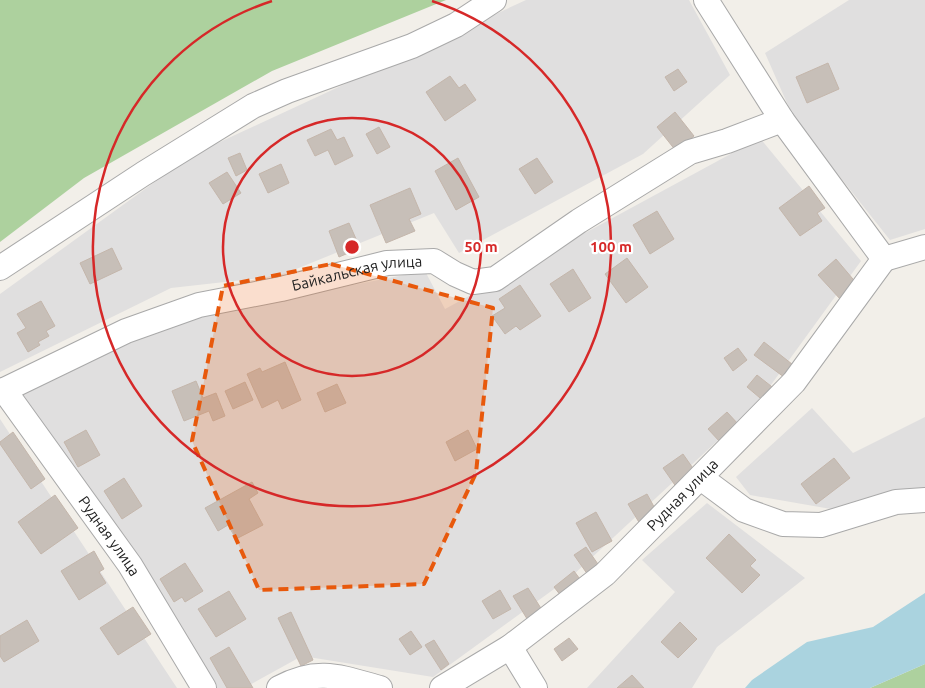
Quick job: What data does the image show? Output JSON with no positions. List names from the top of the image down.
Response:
{
  "streets": {
    "street": ["Байкальская улица", "Рудная улица"]
  },
  "crossings": [
    ["Байкальская улица", "Рудная улица"]
  ],
  "rings": ["50 m", "100 m"]
}
